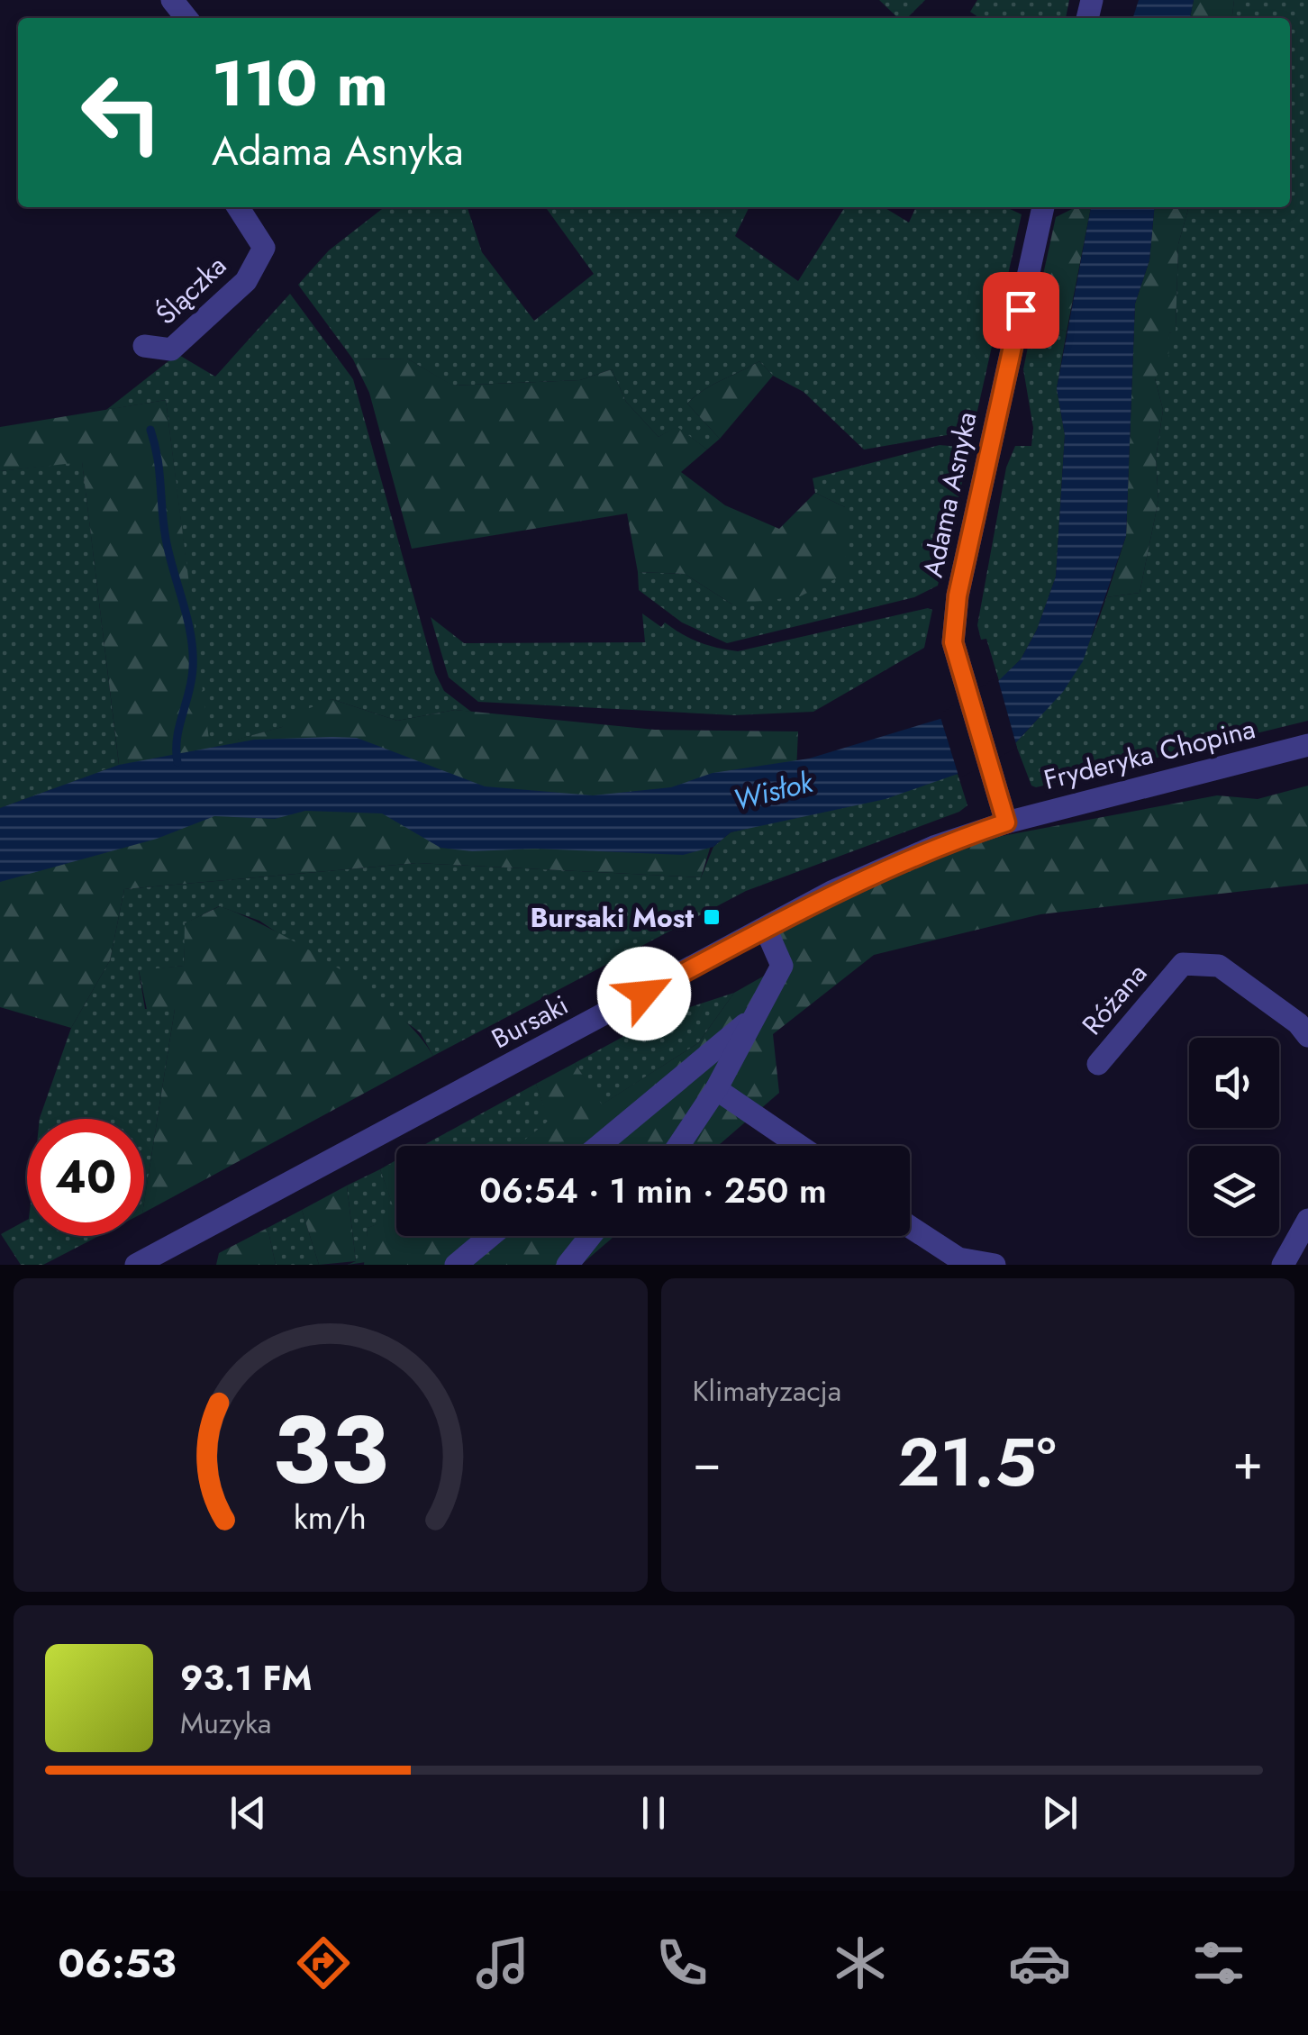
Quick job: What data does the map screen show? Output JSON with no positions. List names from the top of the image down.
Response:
{
  "streets": {
    "street": [
      "Ślączka",
      "Adama Asnyka",
      "Fryderyka Chopina",
      "Różana",
      "Bursaki"
    ]
  },
  "crossings": [
    ["Adama Asnyka", "Fryderyka Chopina"],
    ["Adama Asnyka", "Bursaki"],
    ["Fryderyka Chopina", "Bursaki"]
  ],
  "water": ["Wisłok"],
  "places": {
    "transit": ["Bursaki Most"]
  },
  "page": {
    "turn": ["110 m", "Adama Asnyka"],
    "limit": "40",
    "trip": "06:54 · 1 min · 250 m",
    "tile": "Klimatyzacja",
    "heat": ["−", "21.5°", "+"],
    "song": ["93.1 FM", "Muzyka"],
    "tabs": "06:53",
    "gauge": ["33", "km/h"]
  }
}
